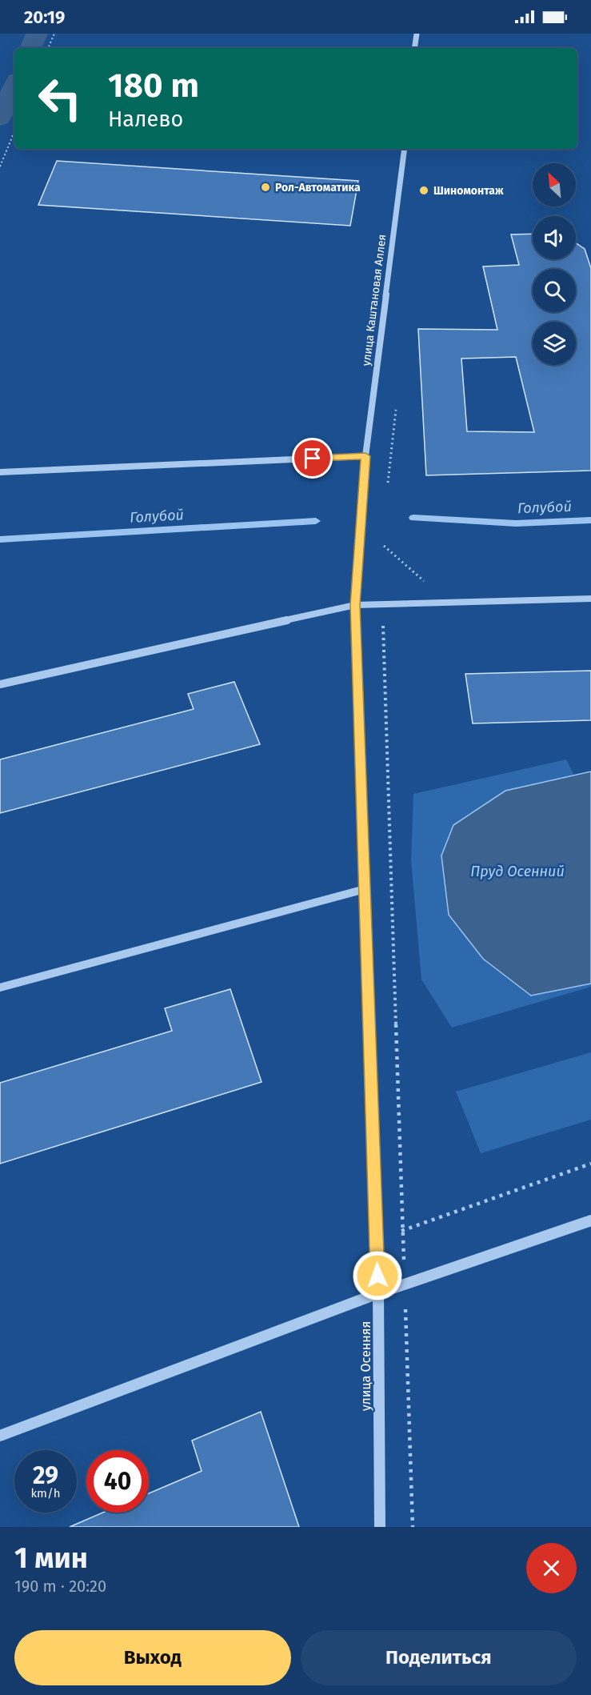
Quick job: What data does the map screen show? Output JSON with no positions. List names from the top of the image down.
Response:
{
  "streets": {
    "street": ["улица Каштановая Аллея", "улица Осенняя"]
  },
  "crossings": [
    ["улица Каштановая Аллея", "улица Осенняя"]
  ],
  "water": ["Голубой", "Пруд Осенний"],
  "places": ["Рол-Автоматика", "Шиномонтаж"],
  "north": "top left",
  "page": {
    "status": "20:19",
    "turn": ["180 m", "Налево"],
    "speed": "29 km/h",
    "limit": "40",
    "heading": ["1 мин", "190 m · 20:20"],
    "buttons": ["Выход", "Поделиться"]
  }
}
